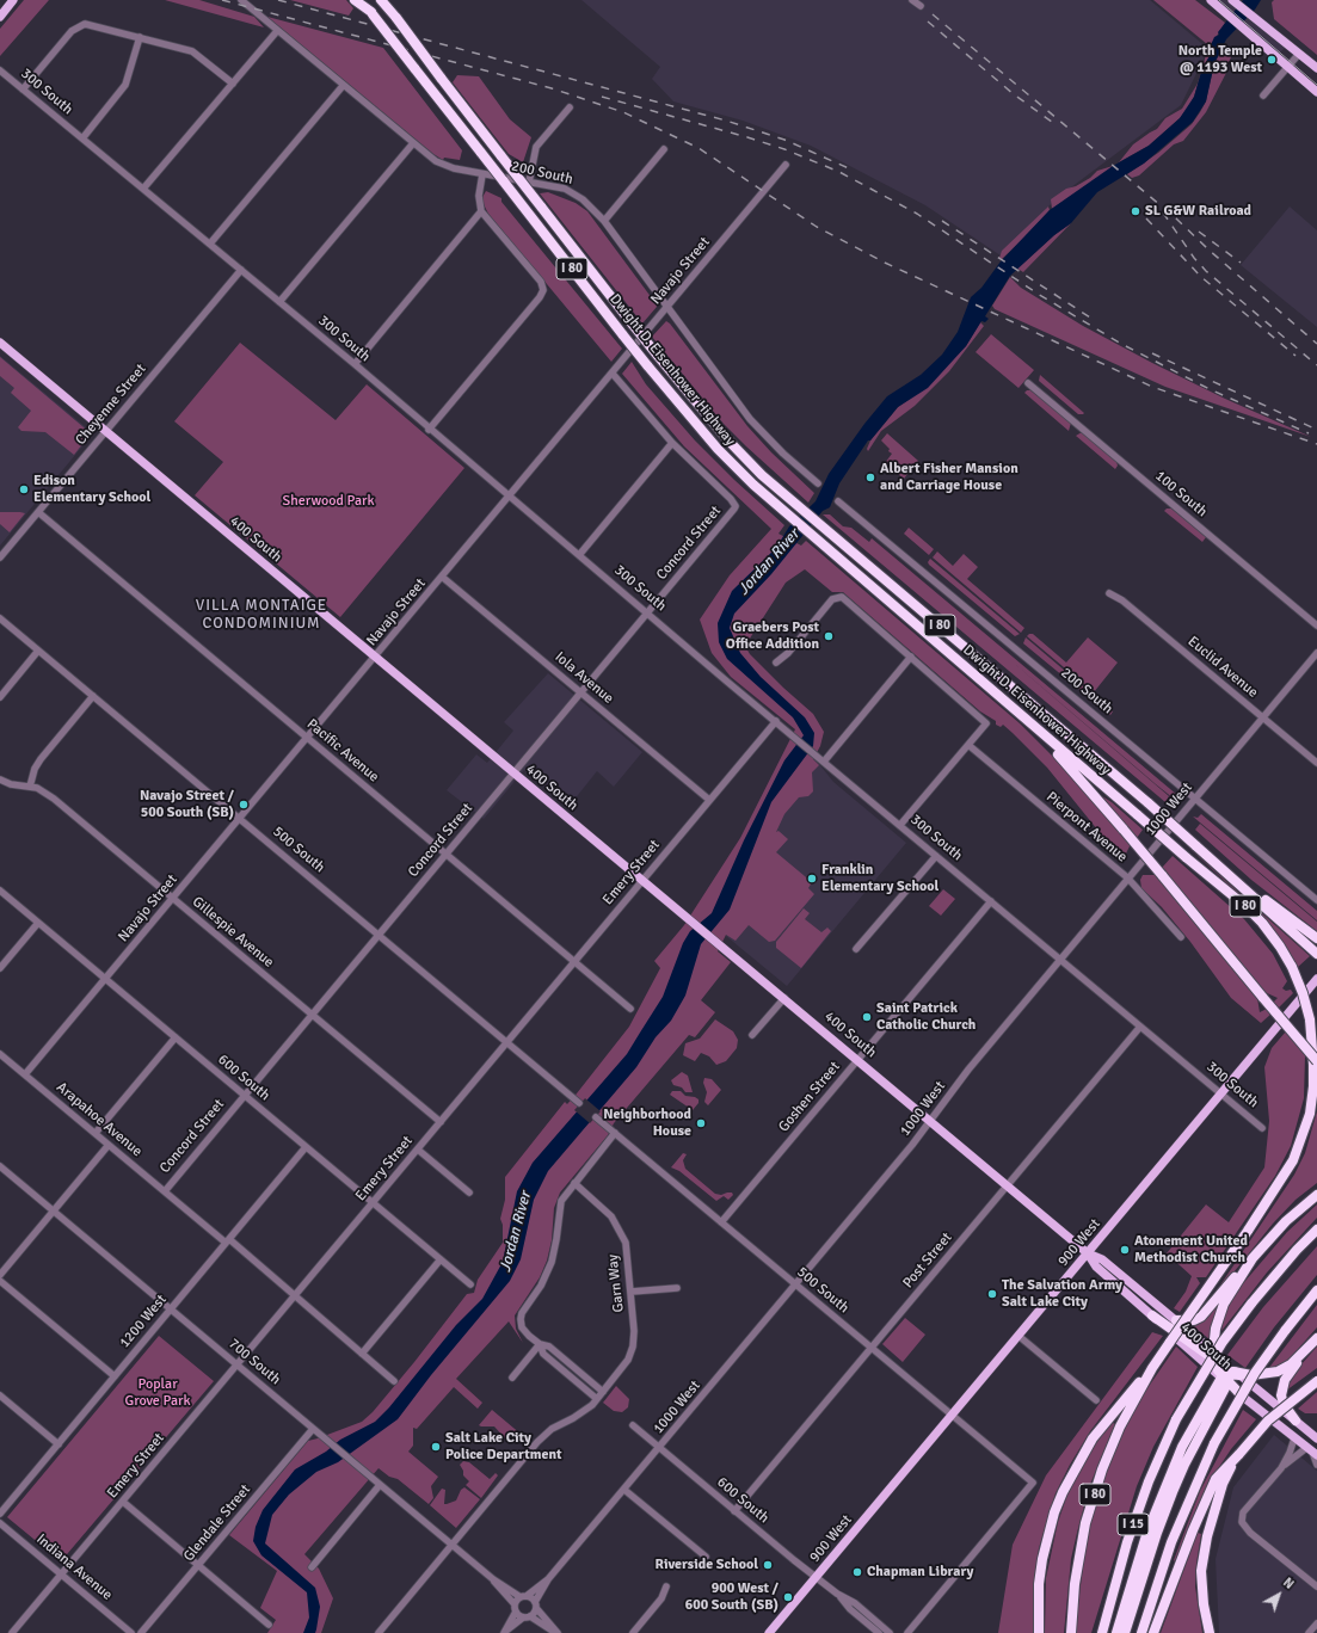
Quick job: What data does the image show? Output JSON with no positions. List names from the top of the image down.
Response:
{
  "streets": {
    "highway": ["I 80", "Dwight D. Eisenhower Highway", "I 15"],
    "main road": ["400 South", "900 West"],
    "street": [
      "300 South",
      "200 South",
      "Navajo Street",
      "Cheyenne Street",
      "100 South",
      "Concord Street",
      "Euclid Avenue",
      "Iola Avenue",
      "Pacific Avenue",
      "1000 West",
      "Pierpont Avenue",
      "500 South",
      "Emery Street",
      "Gillespie Avenue",
      "600 South",
      "Goshen Street",
      "Arapahoe Avenue",
      "Post Street",
      "Garn Way",
      "1200 West",
      "700 South",
      "Glendale Street",
      "Indiana Avenue"
    ]
  },
  "crossings": [
    ["300 South", "Navajo Street"],
    ["300 South", "Cheyenne Street"],
    ["300 South", "Concord Street"],
    ["300 South", "1000 West"],
    ["300 South", "Emery Street"],
    ["300 South", "Goshen Street"],
    ["300 South", "900 West"],
    ["300 South", "Post Street"],
    ["200 South", "Navajo Street"],
    ["200 South", "1000 West"],
    ["I 80", "Dwight D. Eisenhower Highway"],
    ["Navajo Street", "400 South"],
    ["Navajo Street", "Iola Avenue"],
    ["Navajo Street", "Pacific Avenue"],
    ["Navajo Street", "500 South"],
    ["Navajo Street", "Gillespie Avenue"],
    ["Navajo Street", "600 South"],
    ["Navajo Street", "Arapahoe Avenue"],
    ["Cheyenne Street", "400 South"],
    ["Cheyenne Street", "Pacific Avenue"],
    ["400 South", "Concord Street"],
    ["400 South", "1000 West"],
    ["400 South", "Emery Street"],
    ["400 South", "Goshen Street"],
    ["400 South", "900 West"],
    ["400 South", "Post Street"],
    ["Concord Street", "Iola Avenue"],
    ["Concord Street", "Pacific Avenue"],
    ["Concord Street", "500 South"],
    ["Concord Street", "Gillespie Avenue"],
    ["Concord Street", "600 South"],
    ["Concord Street", "Arapahoe Avenue"],
    ["Euclid Avenue", "1000 West"],
    ["Iola Avenue", "Emery Street"],
    ["Pacific Avenue", "Emery Street"],
    ["1000 West", "Pierpont Avenue"],
    ["1000 West", "500 South"],
    ["1000 West", "600 South"],
    ["1000 West", "700 South"],
    ["500 South", "Emery Street"],
    ["500 South", "Goshen Street"],
    ["500 South", "900 West"],
    ["500 South", "Post Street"],
    ["Emery Street", "Gillespie Avenue"],
    ["Emery Street", "600 South"],
    ["Emery Street", "Arapahoe Avenue"],
    ["Emery Street", "700 South"],
    ["Emery Street", "Indiana Avenue"],
    ["600 South", "900 West"],
    ["600 South", "Post Street"],
    ["600 South", "1200 West"],
    ["Arapahoe Avenue", "1200 West"],
    ["Garn Way", "700 South"],
    ["1200 West", "700 South"],
    ["700 South", "Glendale Street"]
  ],
  "districts": ["VILLA MONTAIGE CONDOMINIUM"],
  "water": ["Jordan River"],
  "parks": ["Sherwood Park", "Poplar Grove Park"],
  "places": [
    "North Temple @ 1193 West",
    "SL G&W Railroad",
    "Albert Fisher Mansion and Carriage House",
    "Edison Elementary School",
    "Graebers Post Office Addition",
    "Navajo Street / 500 South (SB)",
    "Franklin Elementary School",
    "Saint Patrick Catholic Church",
    "Neighborhood House",
    "Atonement United Methodist Church",
    "The Salvation Army Salt Lake City",
    "Salt Lake City Police Department",
    "Riverside School",
    "Chapman Library",
    "900 West / 600 South (SB)"
  ],
  "north": "top right"
}
